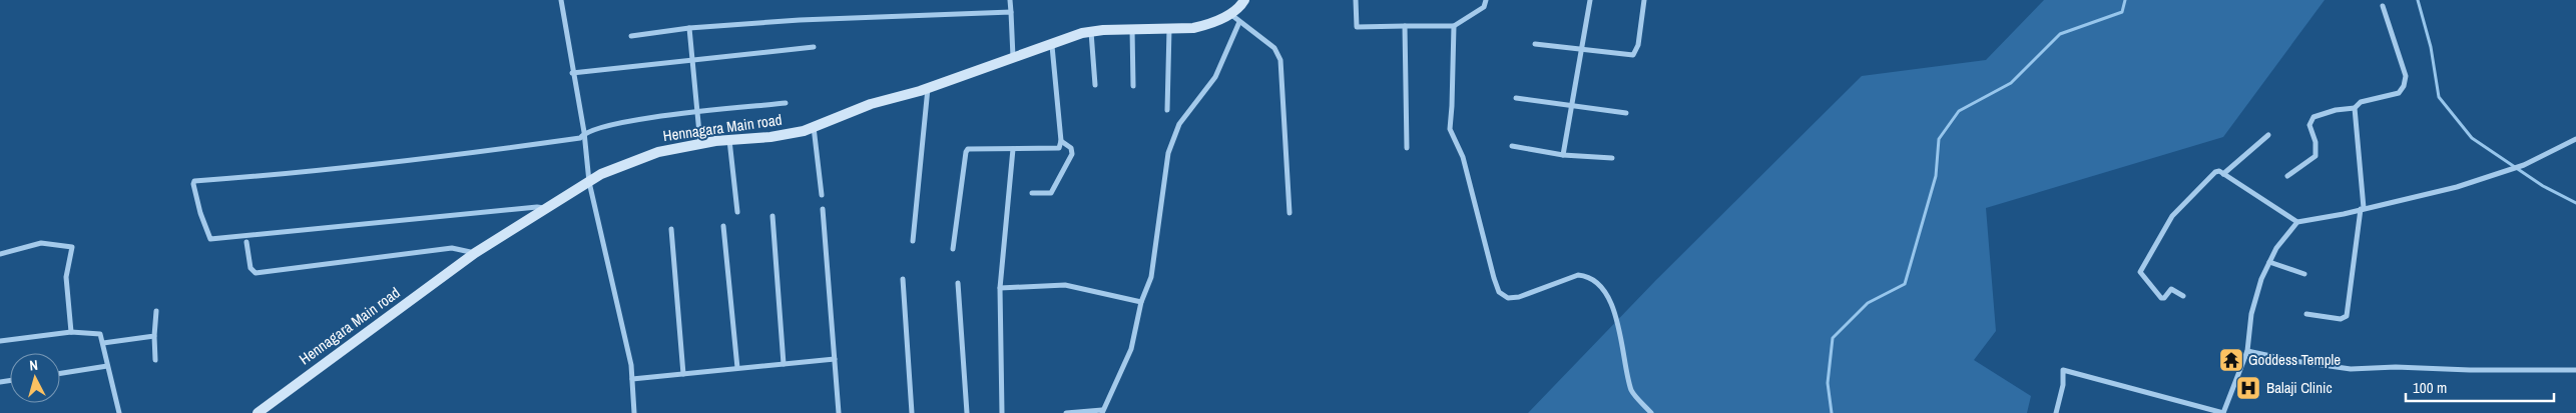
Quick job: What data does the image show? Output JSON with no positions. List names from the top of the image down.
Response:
{
  "streets": {
    "street": ["Hennagara Main road"]
  },
  "places": {
    "temple": ["Goddess Temple"],
    "hospital": ["Balaji Clinic"]
  },
  "scale_bar": "100 m",
  "north": "top"
}
